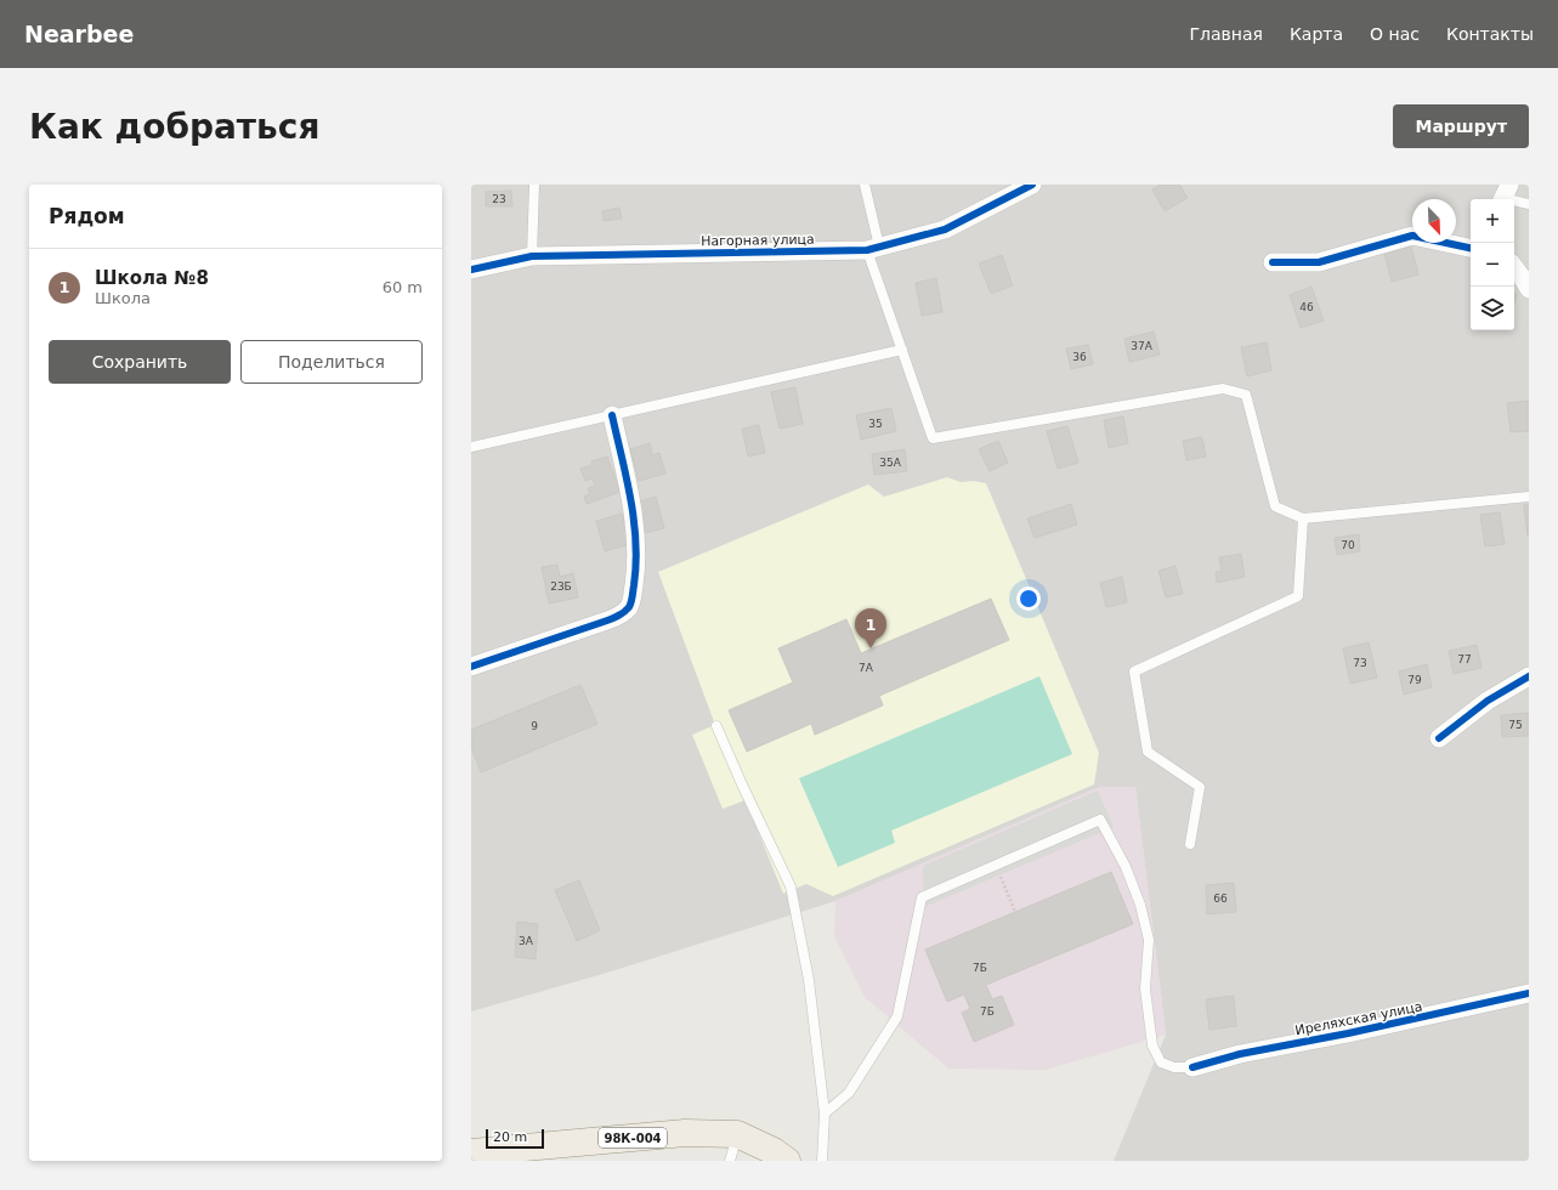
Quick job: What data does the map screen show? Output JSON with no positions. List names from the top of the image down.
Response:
{
  "streets": {
    "main road": ["98К-004"],
    "street": ["Нагорная улица", "Иреляхская улица"]
  },
  "house_numbers": [
    "23",
    "46",
    "37А",
    "36",
    "35",
    "35А",
    "70",
    "23Б",
    "77",
    "73",
    "7А",
    "79",
    "75",
    "9",
    "66",
    "3А",
    "7Б",
    "7Б"
  ],
  "scale_bar": "20 m",
  "north": "bottom right",
  "page": {
    "header": "Nearbee",
    "nav": [
      "Главная",
      "Карта",
      "О нас",
      "Контакты"
    ],
    "buttons": [
      "Маршрут",
      ["Сохранить", "Поделиться"]
    ],
    "title": "Как добраться",
    "heading": "Рядом",
    "map_buttons": ["+", "−"],
    "list": [
      {
        "mark": "1",
        "name": "Школа №8",
        "note": "Школа",
        "value": "60 m"
      }
    ],
    "pins": "1",
    "scale": "20 m"
  }
}
